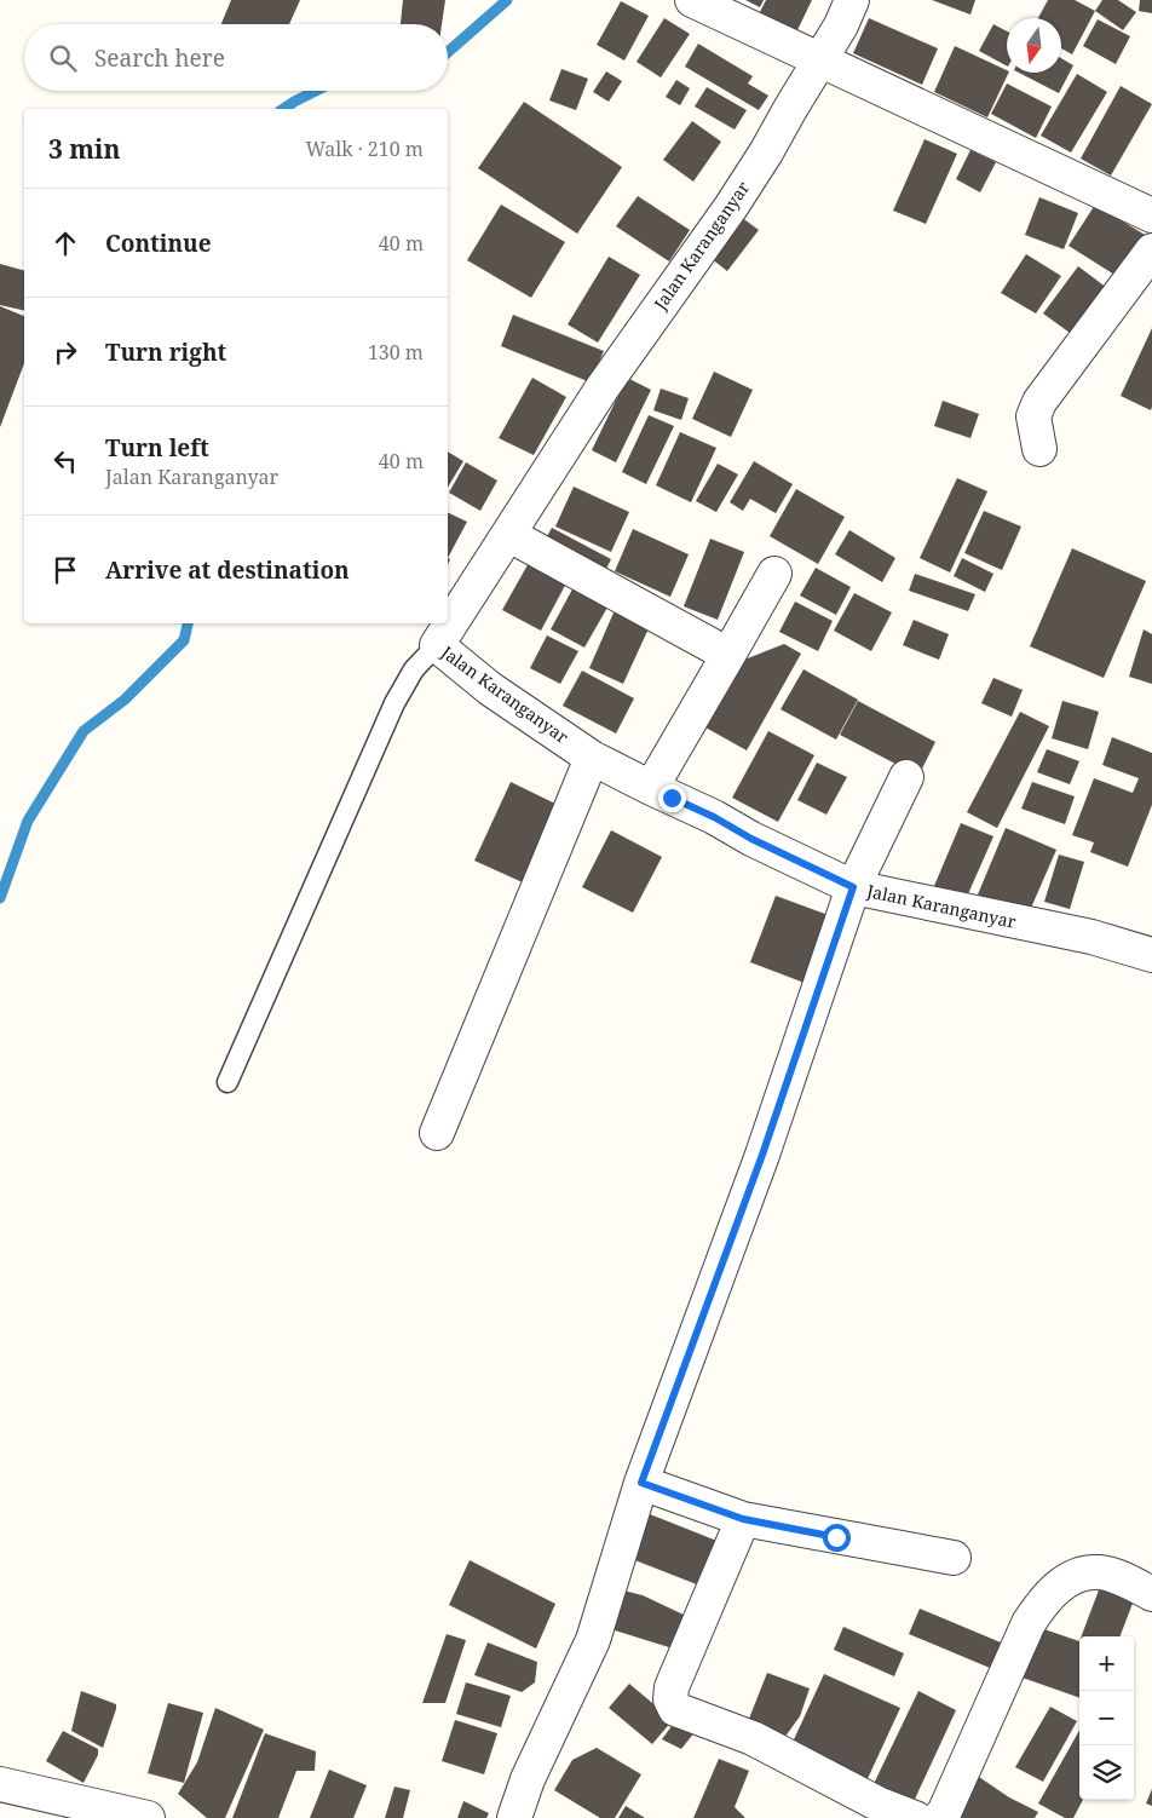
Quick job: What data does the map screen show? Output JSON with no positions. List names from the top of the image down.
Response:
{
  "streets": {
    "street": ["Jalan Karanganyar"]
  },
  "north": "bottom",
  "page": {
    "search": "Search here",
    "heading": ["3 min", "Walk · 210 m"],
    "list": [
      ["Continue", "40 m"],
      ["Turn right", "130 m"],
      ["Turn left", "Jalan Karanganyar", "40 m"],
      "Arrive at destination"
    ],
    "map_buttons": ["+", "−"]
  }
}
